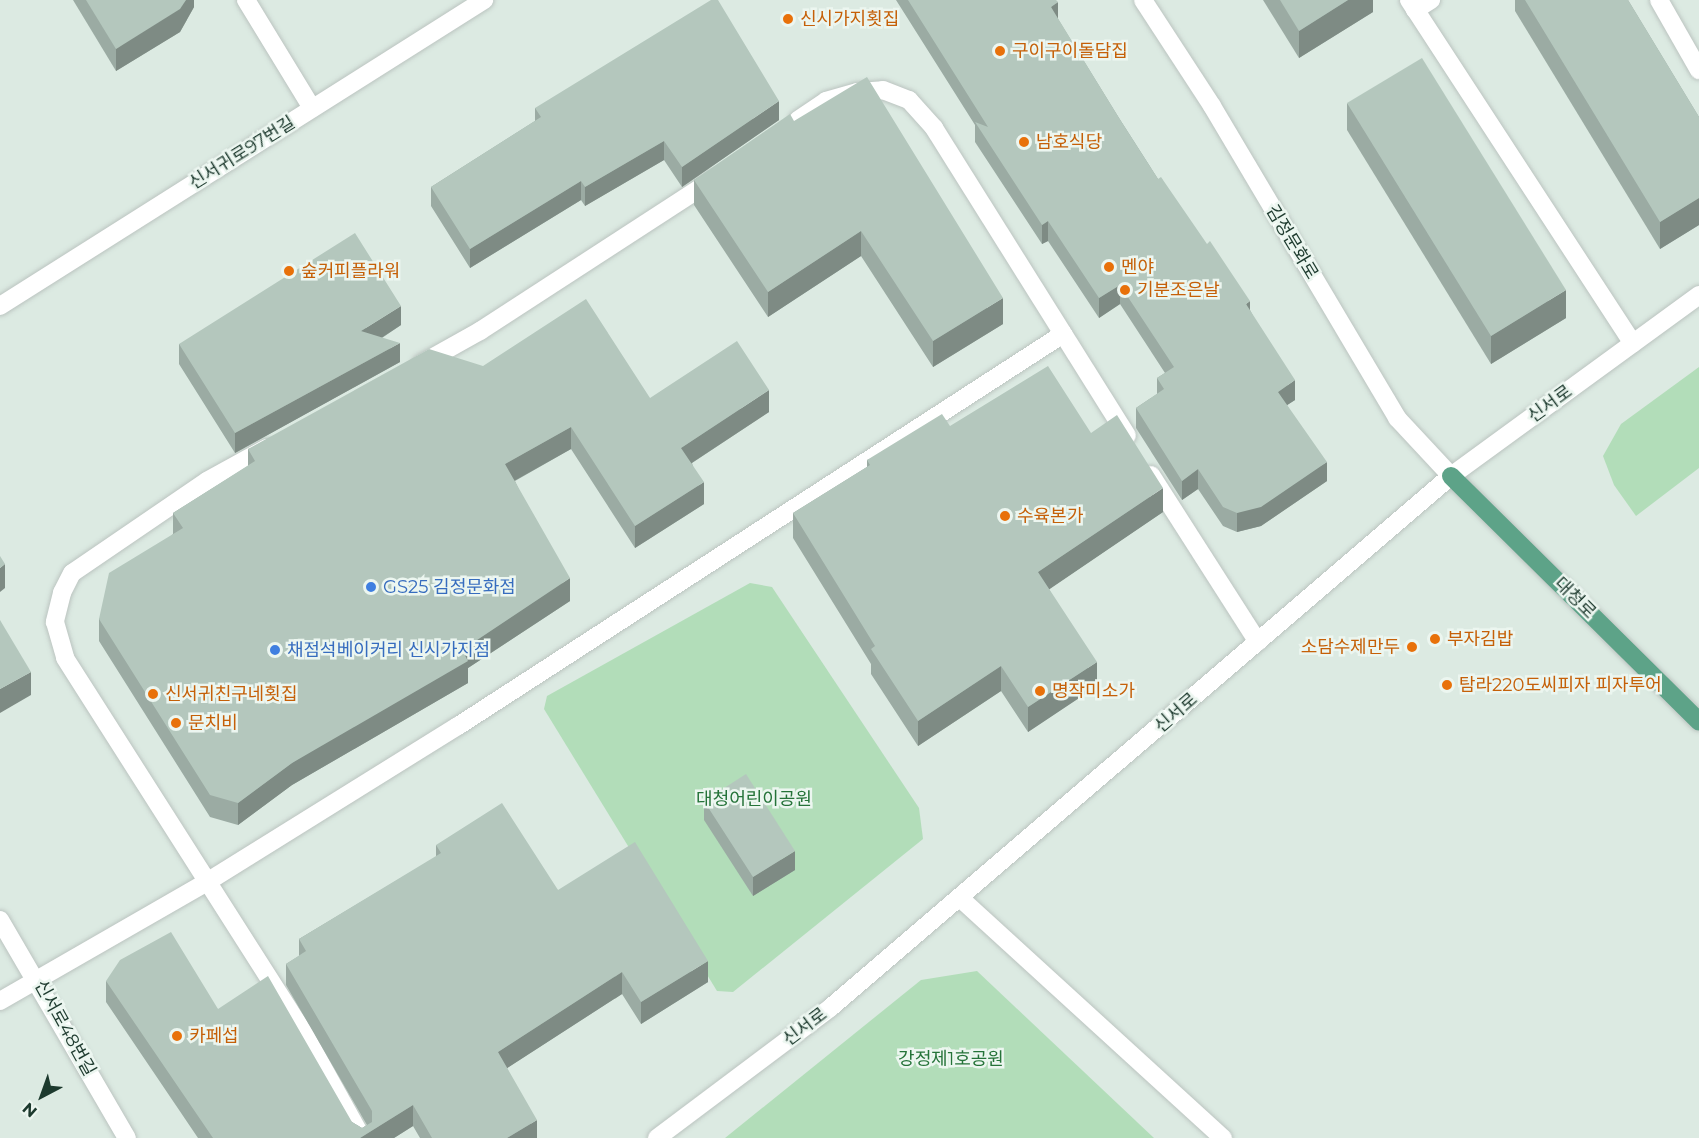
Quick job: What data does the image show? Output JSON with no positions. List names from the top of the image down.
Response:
{
  "streets": {
    "main road": ["대청로"],
    "street": [
      "신서귀로97번길",
      "김정문화로",
      "신서로",
      "신서로48번길"
    ]
  },
  "crossings": [
    ["김정문화로", "신서로"],
    ["김정문화로", "대청로"],
    ["신서로", "대청로"]
  ],
  "parks": ["대청어린이공원", "강정제1호공원"],
  "places": [
    "신시가지횟집",
    "구이구이돌담집",
    "남호식당",
    "멘야",
    "숲커피플라워",
    "기분조은날",
    "수육본가",
    "GS25 김정문화점",
    "부자김밥",
    "소담수제만두",
    "채점석베이커리 신시가지점",
    "탐라220도씨피자 피자투어",
    "명작미소가",
    "신서귀친구네횟집",
    "문치비",
    "카페섭"
  ],
  "north": "bottom left"
}
